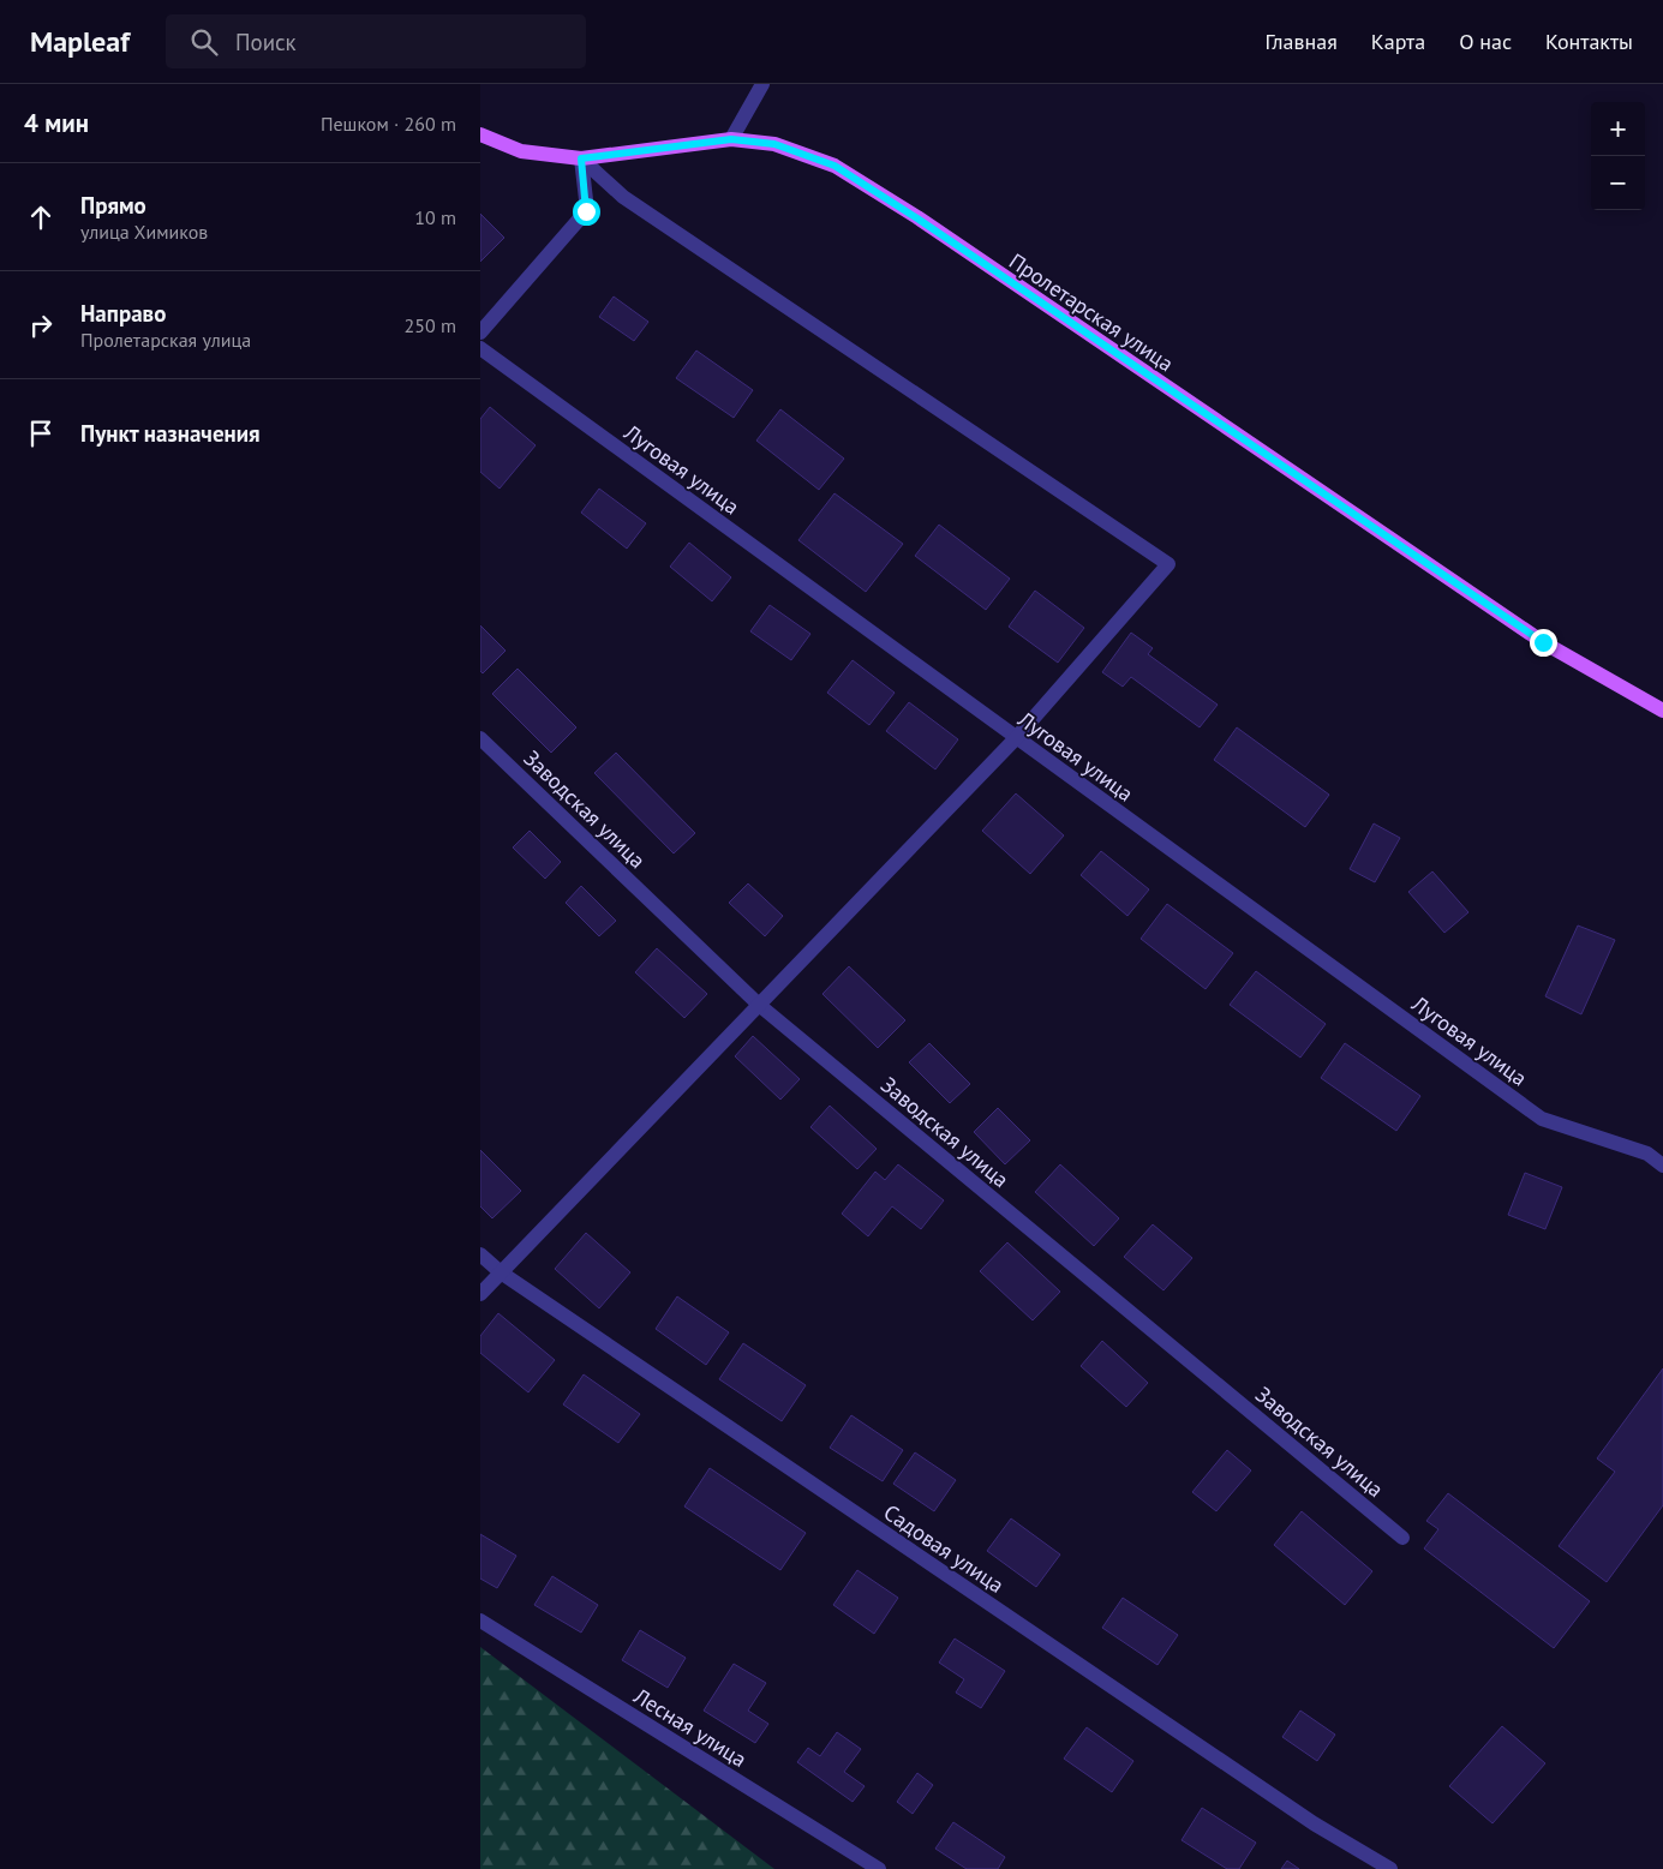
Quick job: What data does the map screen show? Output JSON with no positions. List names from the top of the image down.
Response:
{
  "streets": {
    "main road": ["Пролетарская улица"],
    "street": [
      "Луговая улица",
      "Заводская улица",
      "Садовая улица",
      "Лесная улица"
    ]
  },
  "page": {
    "header": "Mapleaf",
    "search": "Поиск",
    "nav": [
      "Главная",
      "Карта",
      "О нас",
      "Контакты"
    ],
    "heading": ["4 мин", "Пешком · 260 m"],
    "map_buttons": ["+", "−"],
    "list": [
      ["Прямо", "улица Химиков", "10 m"],
      ["Направо", "Пролетарская улица", "250 m"],
      "Пункт назначения"
    ]
  }
}
